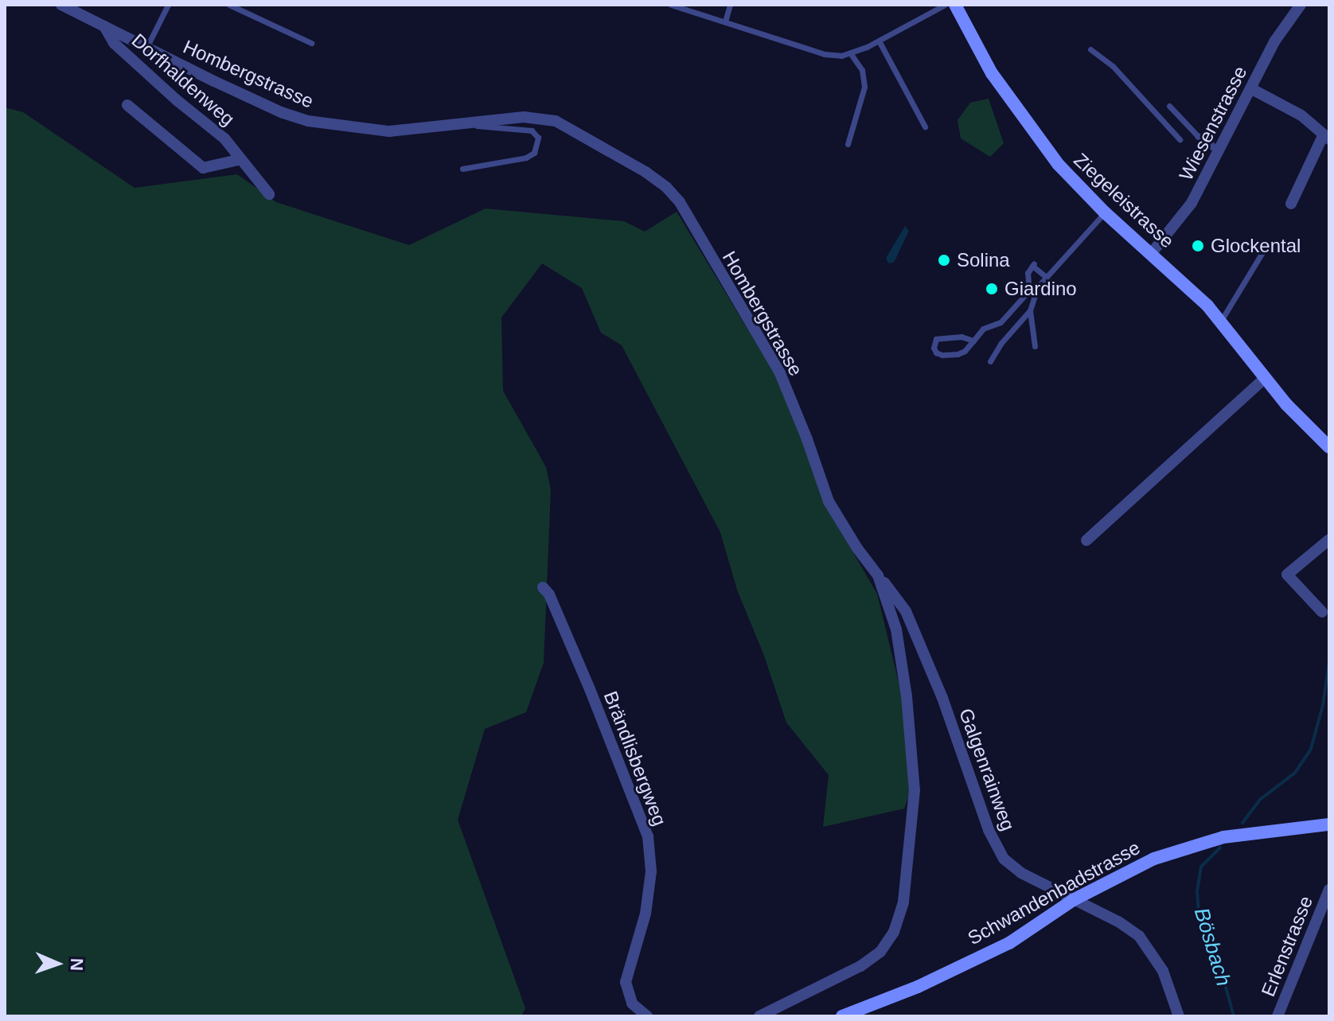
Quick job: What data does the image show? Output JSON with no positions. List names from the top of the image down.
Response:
{
  "streets": {
    "street": [
      "Hombergstrasse",
      "Dorfhaldenweg",
      "Wiesenstrasse",
      "Ziegeleistrasse",
      "Brändlisbergweg",
      "Galgenrainweg",
      "Schwandenbadstrasse",
      "Erlenstrasse"
    ]
  },
  "crossings": [
    ["Hombergstrasse", "Dorfhaldenweg"],
    ["Hombergstrasse", "Galgenrainweg"],
    ["Wiesenstrasse", "Ziegeleistrasse"],
    ["Galgenrainweg", "Schwandenbadstrasse"]
  ],
  "water": ["Bösbach"],
  "places": ["Glockental", "Solina", "Giardino"],
  "north": "right"
}
